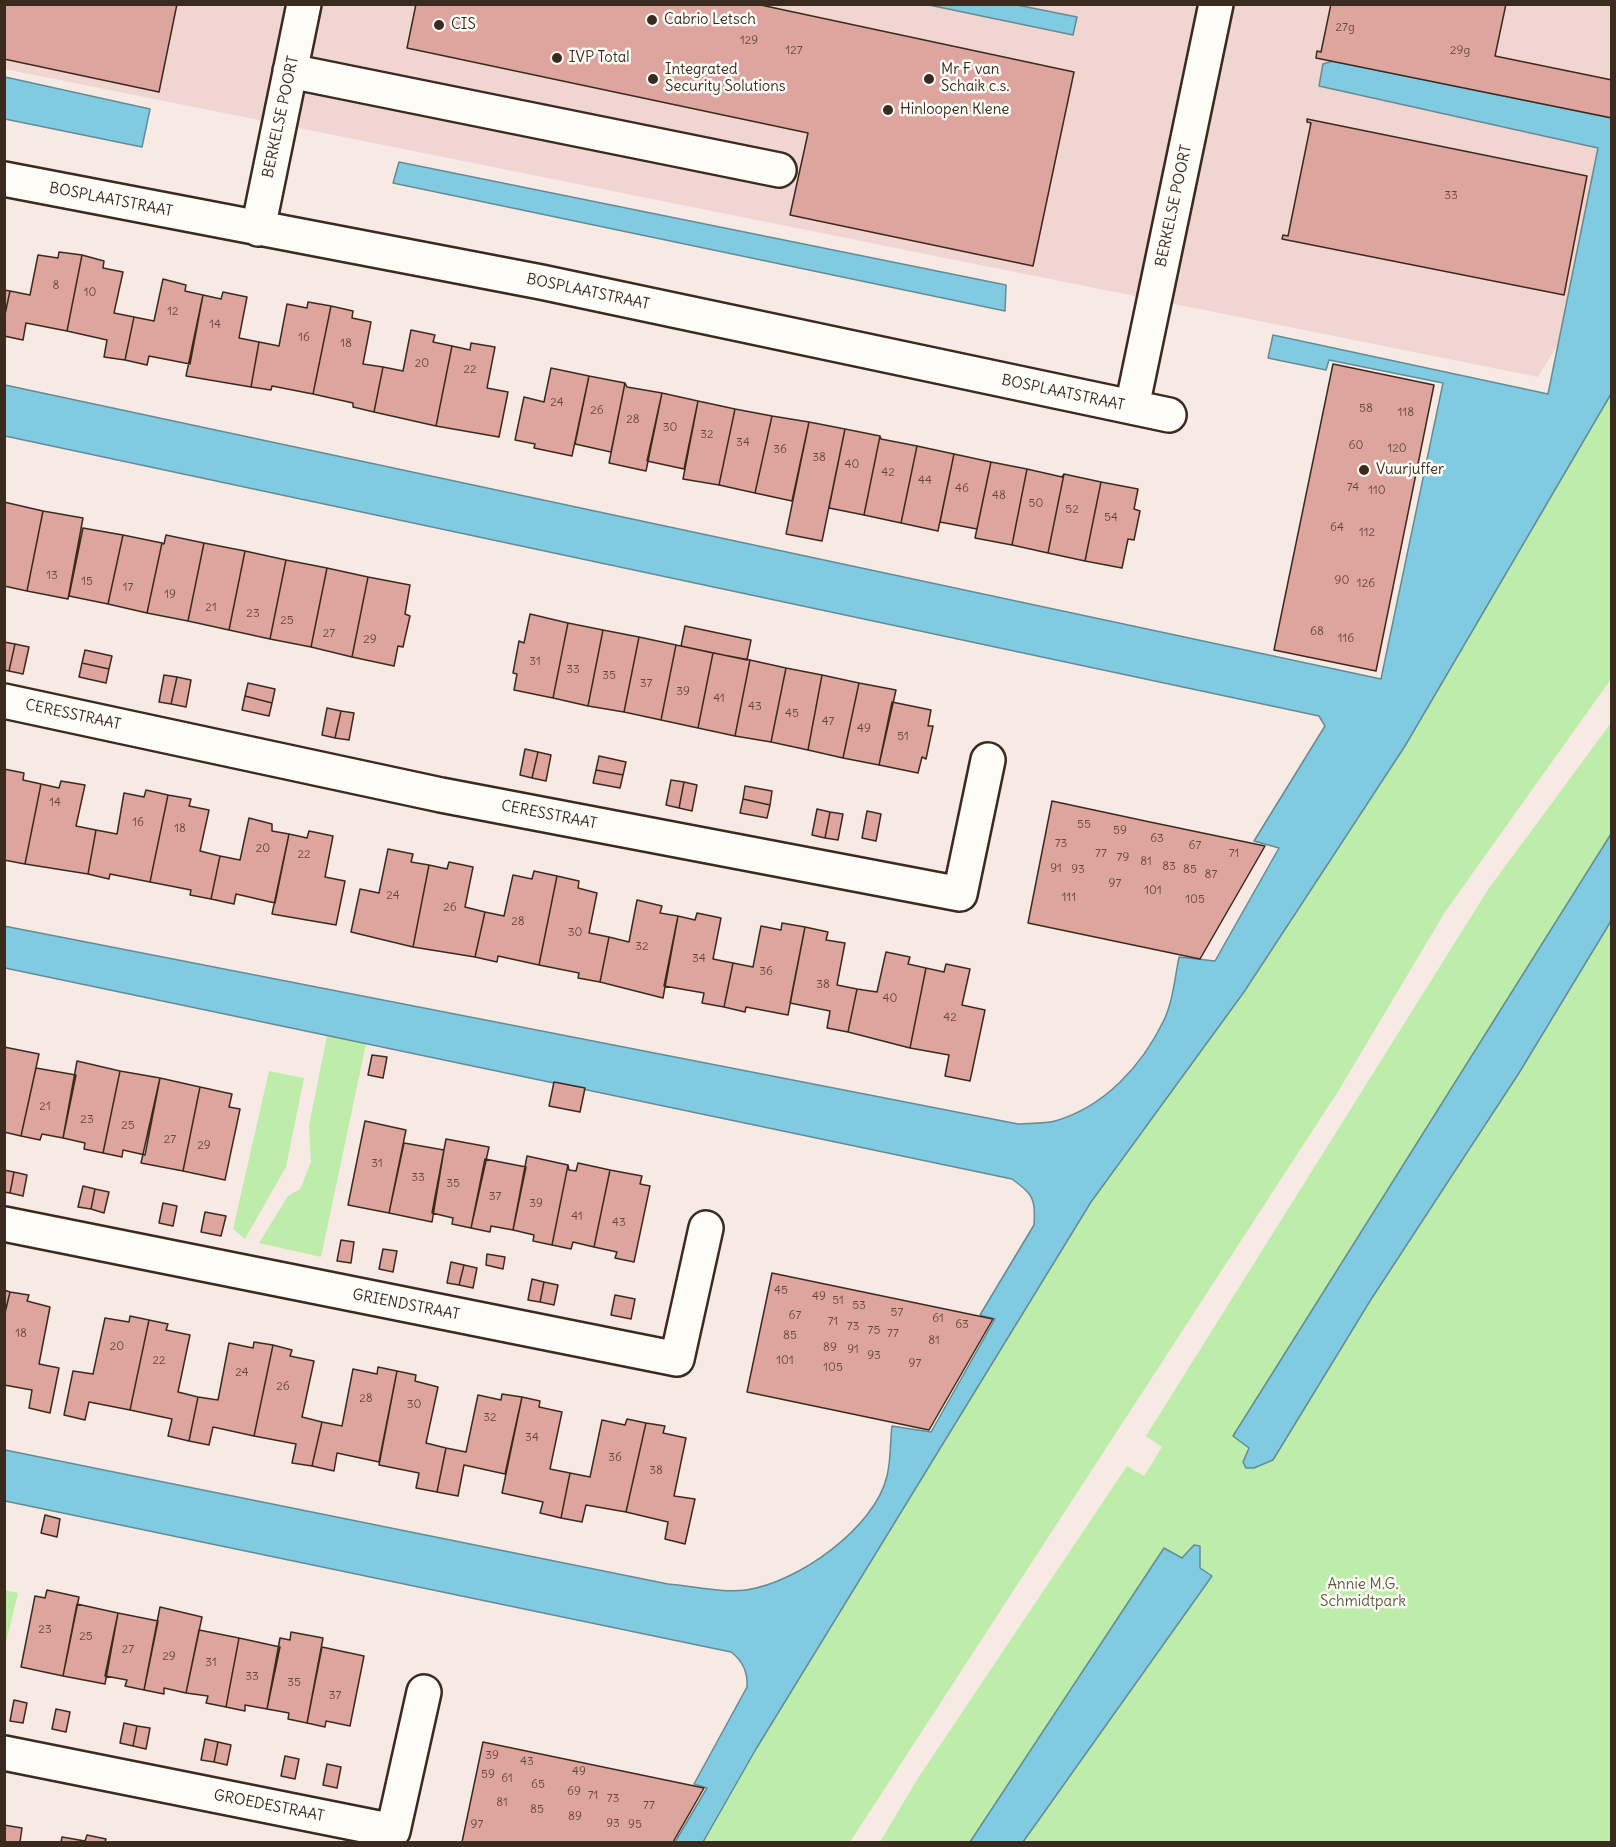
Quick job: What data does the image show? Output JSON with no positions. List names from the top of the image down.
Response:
{
  "streets": {
    "street": [
      "BERKELSE POORT",
      "BOSPLAATSTRAAT",
      "CERESSTRAAT",
      "GRIENDSTRAAT",
      "GROEDESTRAAT"
    ]
  },
  "crossings": [
    ["BERKELSE POORT", "BOSPLAATSTRAAT"]
  ],
  "parks": ["Annie M.G. Schmidtpark"],
  "places": [
    "Cabrio Letsch",
    "CIS",
    "IVP Total",
    "Integrated Security Solutions",
    "Mr F van Schaik c.s.",
    "Hinloopen Klene",
    "Vuurjuffer"
  ],
  "house_numbers": [
    "27g",
    "129",
    "127",
    "29g",
    "33",
    "8",
    "10",
    "12",
    "14",
    "16",
    "18",
    "20",
    "22",
    "24",
    "58",
    "26",
    "118",
    "28",
    "30",
    "32",
    "34",
    "60",
    "120",
    "36",
    "38",
    "40",
    "42",
    "44",
    "74",
    "46",
    "110",
    "48",
    "50",
    "52",
    "54",
    "64",
    "112",
    "13",
    "90",
    "15",
    "126",
    "17",
    "19",
    "21",
    "23",
    "25",
    "68",
    "27",
    "116",
    "29",
    "31",
    "33",
    "35",
    "37",
    "39",
    "41",
    "43",
    "45",
    "47",
    "49",
    "51",
    "14",
    "16",
    "55",
    "18",
    "59",
    "63",
    "73",
    "67",
    "20",
    "77",
    "71",
    "22",
    "79",
    "81",
    "83",
    "91",
    "93",
    "85",
    "87",
    "97",
    "101",
    "24",
    "111",
    "105",
    "26",
    "28",
    "30",
    "32",
    "34",
    "36",
    "38",
    "40",
    "42",
    "21",
    "23",
    "25",
    "27",
    "29",
    "31",
    "33",
    "35",
    "37",
    "39",
    "41",
    "43",
    "45",
    "49",
    "51",
    "53",
    "57",
    "67",
    "61",
    "71",
    "63",
    "73",
    "75",
    "18",
    "77",
    "85",
    "81",
    "20",
    "89",
    "91",
    "93",
    "22",
    "101",
    "97",
    "105",
    "24",
    "26",
    "28",
    "30",
    "32",
    "34",
    "36",
    "38",
    "23",
    "25",
    "27",
    "29",
    "31",
    "33",
    "35",
    "37",
    "39",
    "43",
    "49",
    "59",
    "61",
    "65",
    "69",
    "71",
    "73",
    "81",
    "77",
    "85",
    "89",
    "93",
    "97",
    "95"
  ]
}
